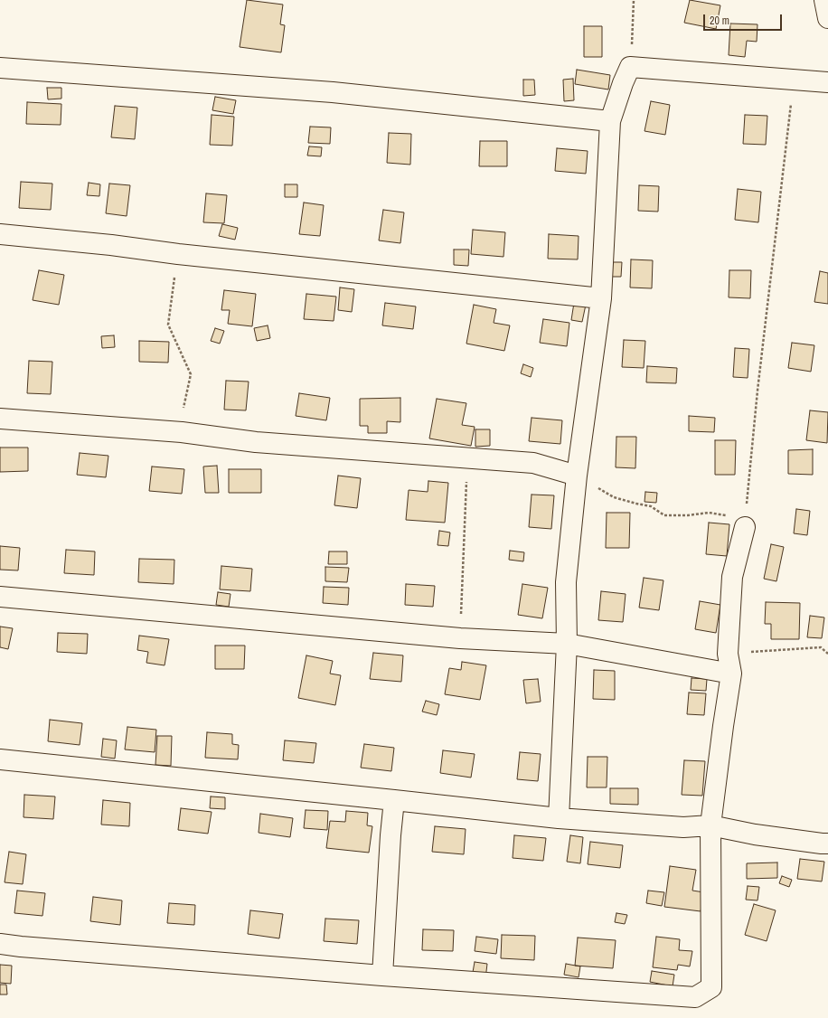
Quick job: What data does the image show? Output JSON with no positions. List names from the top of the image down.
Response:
{
  "scale_bar": "20 m"
}
